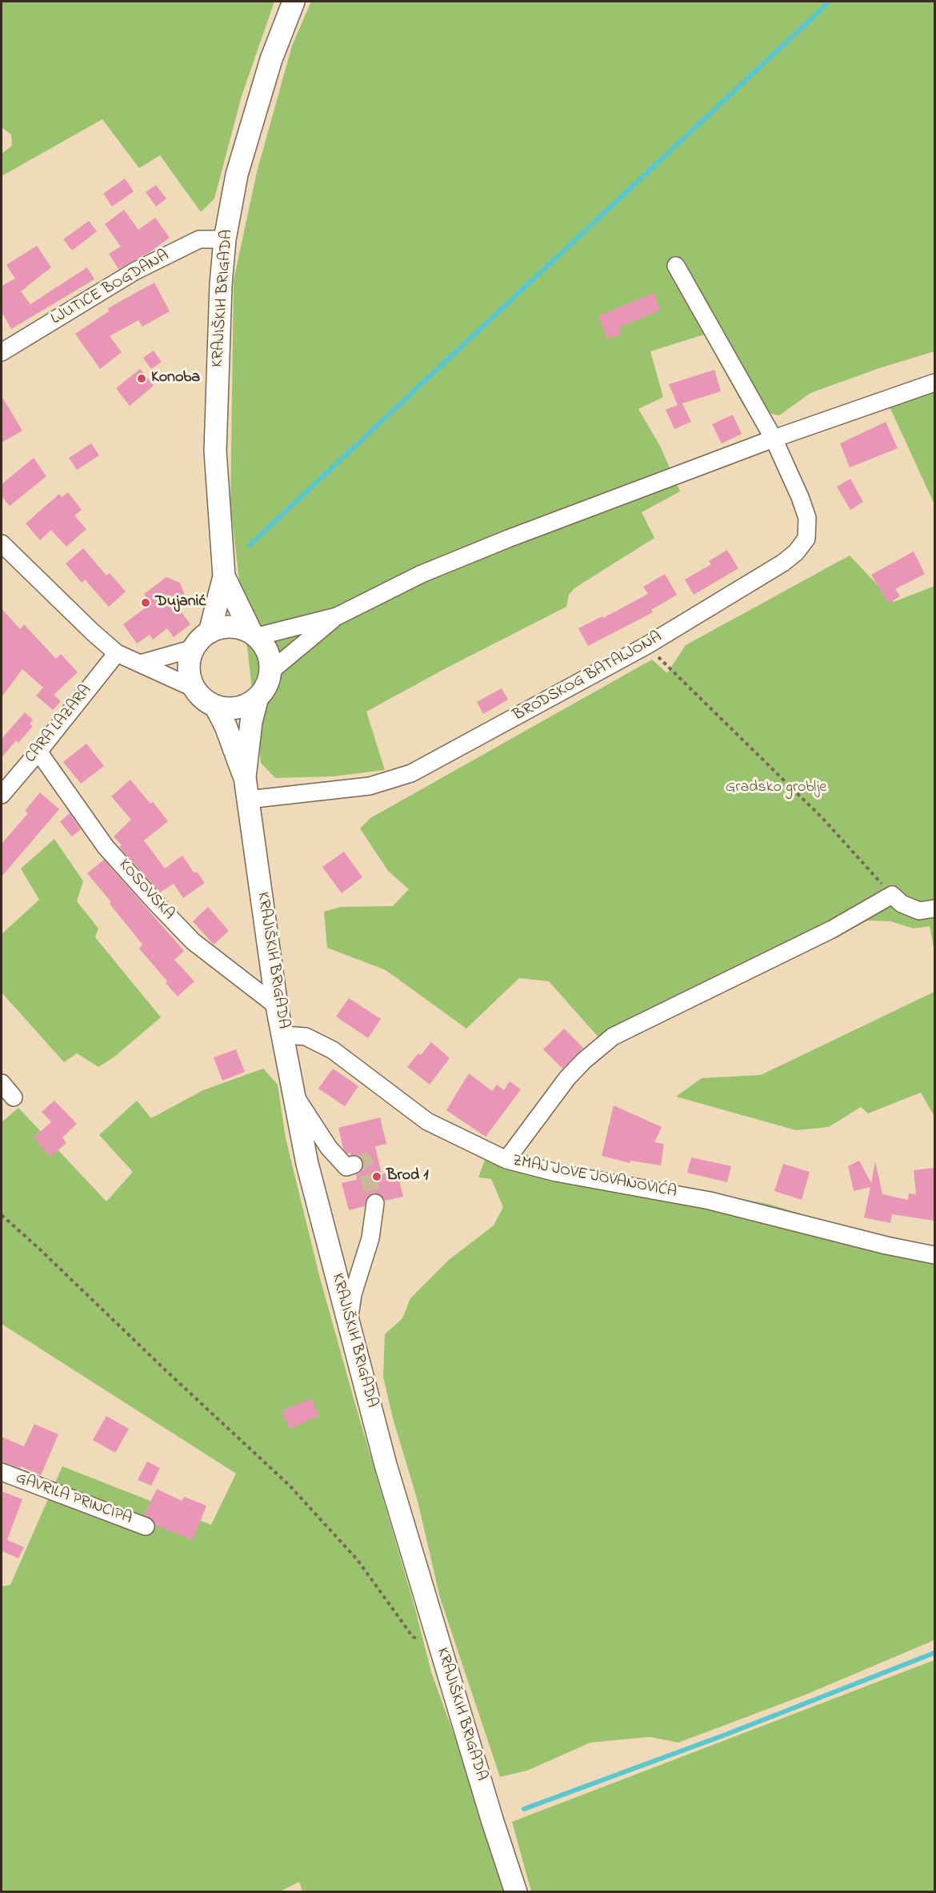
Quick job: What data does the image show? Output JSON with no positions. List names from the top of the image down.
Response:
{
  "streets": {
    "main road": ["KRAJIŠKIH BRIGADA"],
    "street": [
      "LJUTICE BOGDANA",
      "BRODSKOG BATALJONA",
      "CARA LAZARA",
      "KOSOVSKA",
      "ZMAJ JOVE JOVANOVIĆA",
      "GAVRILA PRINCIPA"
    ]
  },
  "crossings": [
    ["LJUTICE BOGDANA", "KRAJIŠKIH BRIGADA"],
    ["KRAJIŠKIH BRIGADA", "BRODSKOG BATALJONA"],
    ["KRAJIŠKIH BRIGADA", "KOSOVSKA"],
    ["KRAJIŠKIH BRIGADA", "ZMAJ JOVE JOVANOVIĆA"],
    ["CARA LAZARA", "KOSOVSKA"]
  ],
  "parks": ["Gradsko groblje"],
  "places": ["Konoba", "Dujanić", "Brod 1"]
}
